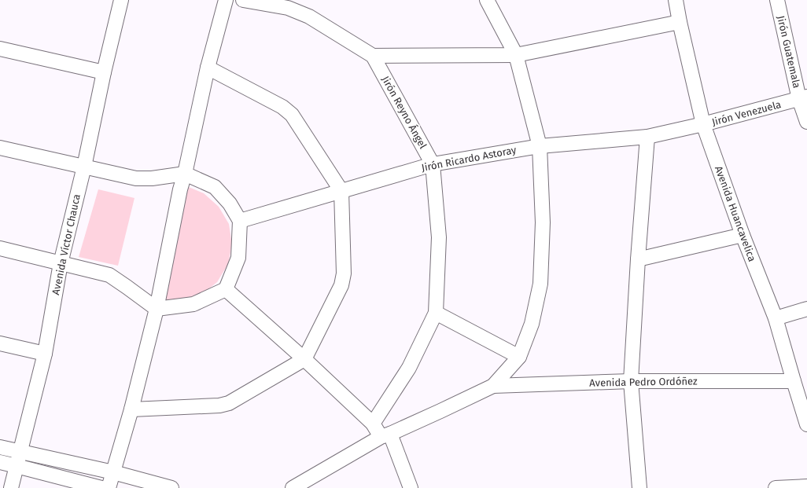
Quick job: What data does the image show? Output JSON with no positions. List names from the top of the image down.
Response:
{
  "streets": {
    "street": [
      "Jirón Guatemala",
      "Jirón Reyno Ángel",
      "Jirón Venezuela",
      "Jirón Ricardo Astoray",
      "Avenida Huancavelica",
      "Avenida Víctor Chauca",
      "Avenida Pedro Ordóñez"
    ]
  },
  "crossings": [
    ["Jirón Guatemala", "Jirón Venezuela"],
    ["Jirón Reyno Ángel", "Jirón Ricardo Astoray"],
    ["Jirón Venezuela", "Jirón Ricardo Astoray"],
    ["Jirón Venezuela", "Avenida Huancavelica"],
    ["Jirón Ricardo Astoray", "Avenida Huancavelica"],
    ["Avenida Huancavelica", "Avenida Pedro Ordóñez"]
  ]
}
